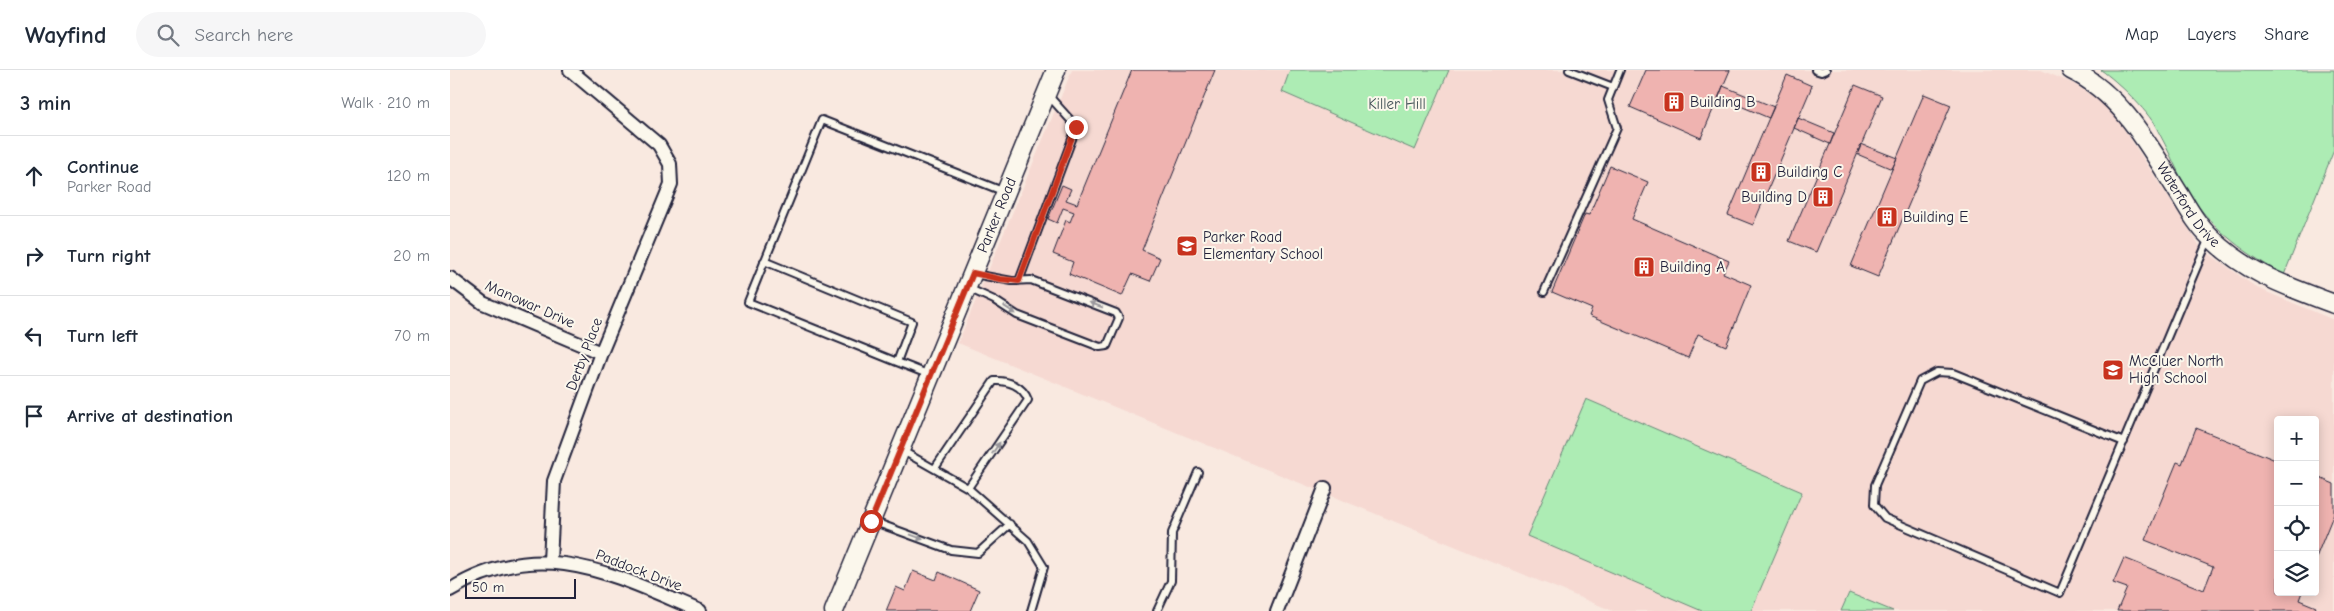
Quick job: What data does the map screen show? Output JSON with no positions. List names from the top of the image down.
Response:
{
  "streets": {
    "main road": ["Waterford Drive", "Parker Road"],
    "street": ["Manowar Drive", "Derby Place", "Paddock Drive"]
  },
  "crossings": [
    ["Manowar Drive", "Derby Place"],
    ["Derby Place", "Paddock Drive"]
  ],
  "parks": ["Killer Hill"],
  "places": {
    "building": [
      "Building B",
      "Building C",
      "Building D",
      "Building E",
      "Building A"
    ],
    "school or university": ["Parker Road Elementary School", "McCluer North High School"]
  },
  "scale_bar": "50 m",
  "page": {
    "header": "Wayfind",
    "search": "Search here",
    "nav": ["Map", "Layers", "Share"],
    "heading": ["3 min", "Walk · 210 m"],
    "list": [
      ["Continue", "Parker Road", "120 m"],
      ["Turn right", "20 m"],
      ["Turn left", "70 m"],
      "Arrive at destination"
    ],
    "map_buttons": ["+", "−"],
    "scale": "50 m"
  }
}
